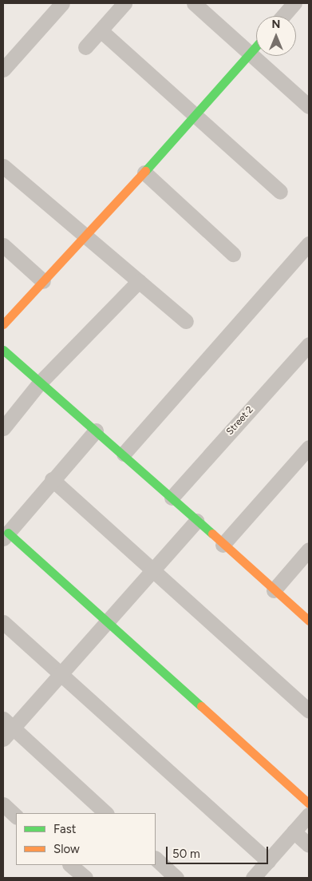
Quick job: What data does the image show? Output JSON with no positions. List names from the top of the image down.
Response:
{
  "streets": {
    "street": ["Street 2"]
  },
  "legend": ["Fast", "Slow"],
  "scale_bar": "50 m",
  "north": "top"
}
